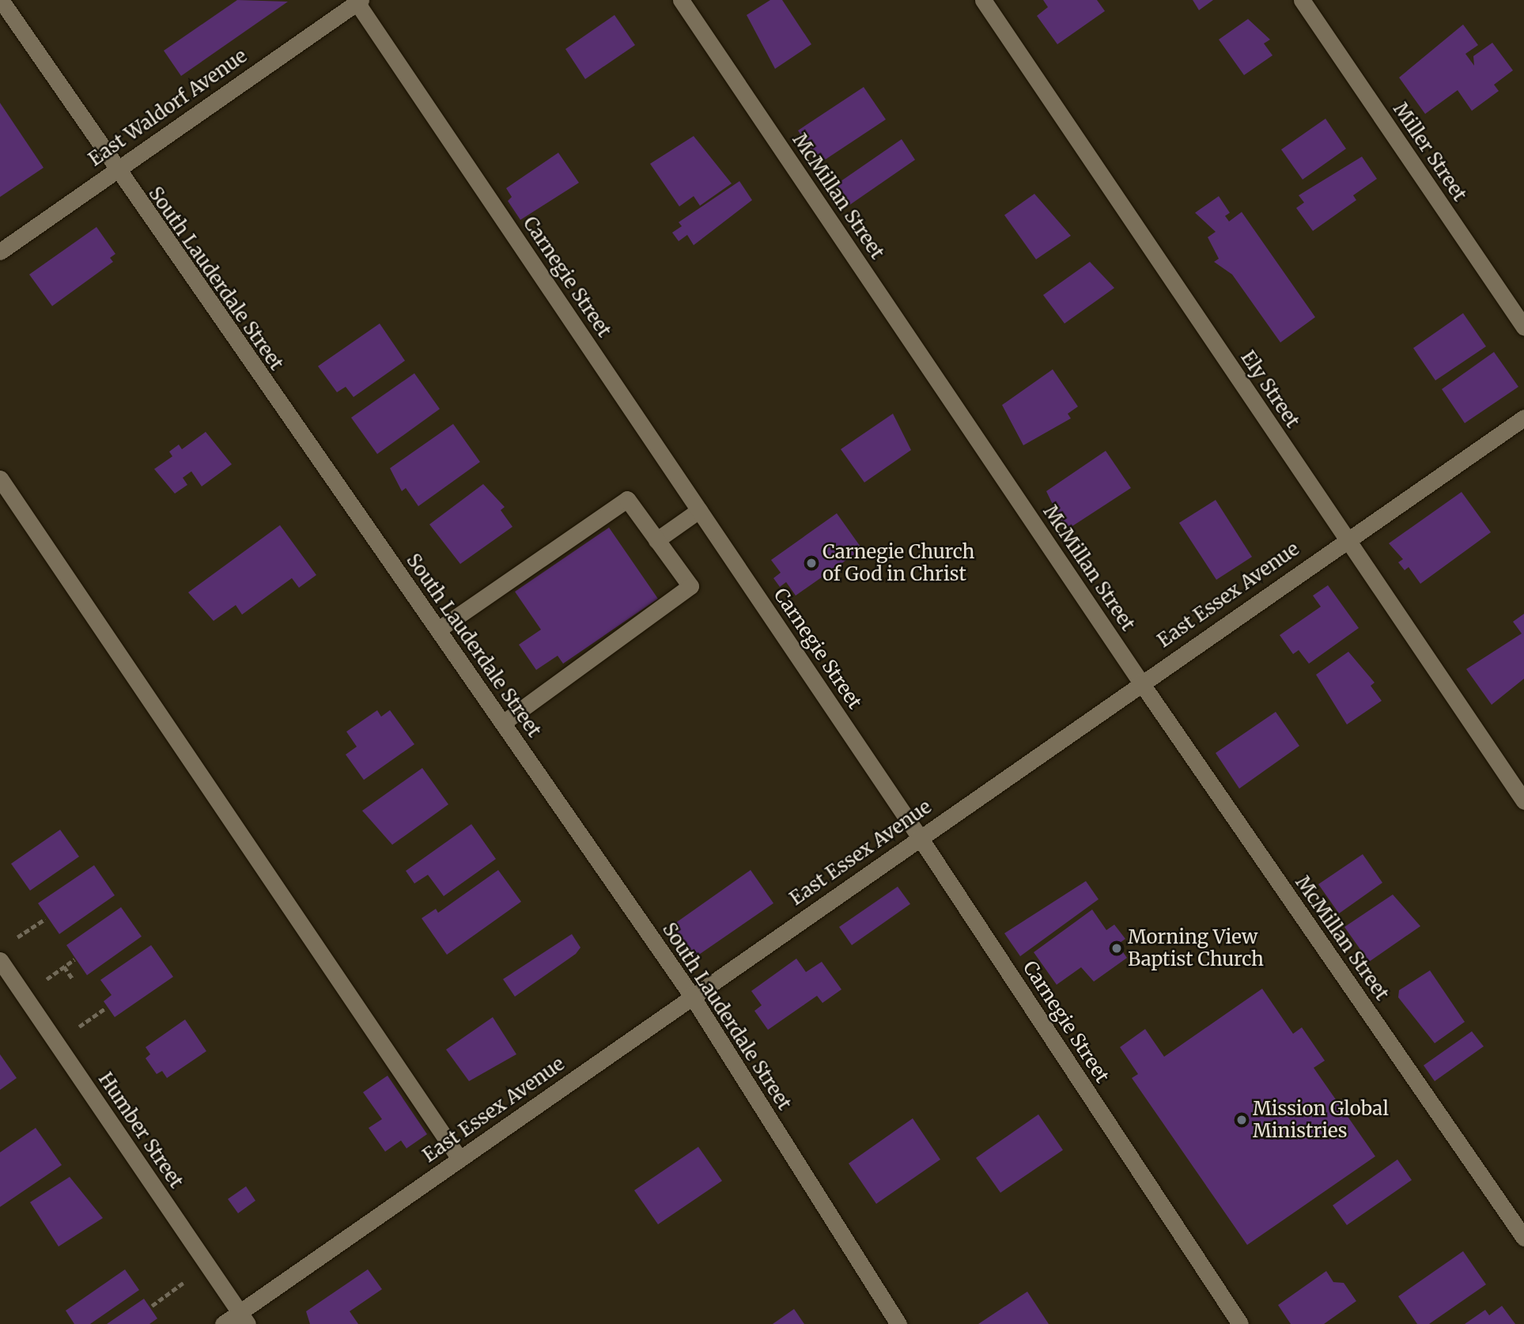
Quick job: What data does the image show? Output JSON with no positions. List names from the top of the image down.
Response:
{
  "streets": {
    "street": [
      "East Waldorf Avenue",
      "Miller Street",
      "McMillan Street",
      "Carnegie Street",
      "South Lauderdale Street",
      "Ely Street",
      "East Essex Avenue",
      "Humber Street"
    ]
  },
  "crossings": [
    ["East Waldorf Avenue", "Carnegie Street"],
    ["East Waldorf Avenue", "South Lauderdale Street"],
    ["McMillan Street", "East Essex Avenue"],
    ["Carnegie Street", "East Essex Avenue"],
    ["South Lauderdale Street", "East Essex Avenue"],
    ["Ely Street", "East Essex Avenue"],
    ["East Essex Avenue", "Humber Street"]
  ],
  "places": ["Carnegie Church of God in Christ", "Morning View Baptist Church", "Mission Global Ministries"]
}
